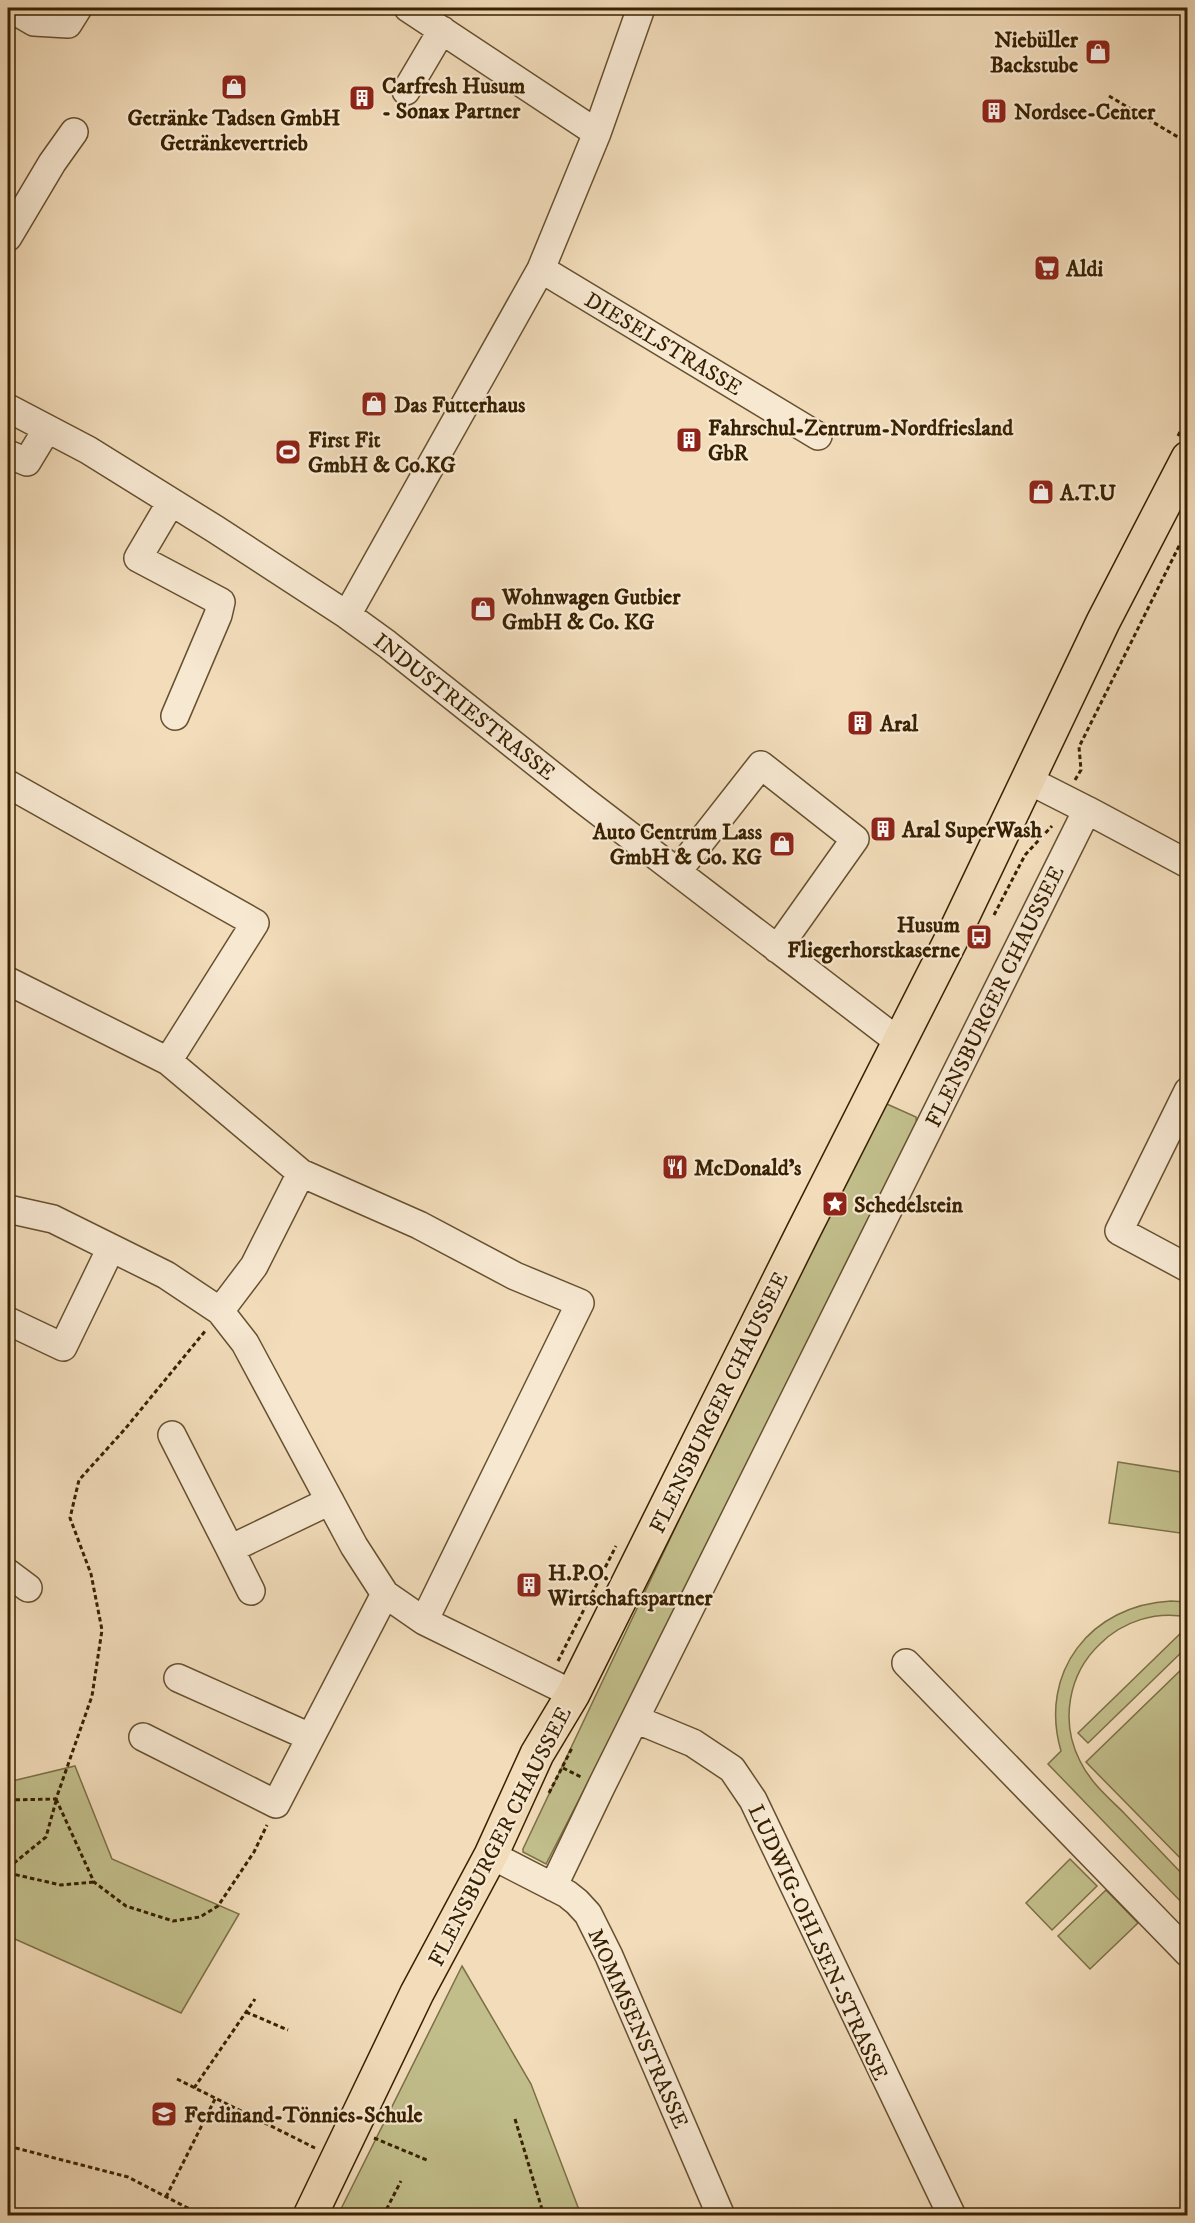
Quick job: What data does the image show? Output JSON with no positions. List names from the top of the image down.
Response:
{
  "streets": {
    "main road": ["FLENSBURGER CHAUSSEE"],
    "street": [
      "DIESELSTRASSE",
      "INDUSTRIESTRASSE",
      "LUDWIG-OHLSEN-STRASSE",
      "MOMMSENSTRASSE"
    ]
  },
  "crossings": [
    ["INDUSTRIESTRASSE", "FLENSBURGER CHAUSSEE"],
    ["FLENSBURGER CHAUSSEE", "LUDWIG-OHLSEN-STRASSE"],
    ["FLENSBURGER CHAUSSEE", "MOMMSENSTRASSE"]
  ],
  "places": {
    "shop": [
      "Niebüller Backstube",
      "Getränke Tadsen GmbH Getränkevertrieb",
      "Das Futterhaus",
      "A.T.U",
      "Wohnwagen Gutbier GmbH & Co. KG",
      "Auto Centrum Lass GmbH & Co. KG"
    ],
    "building": [
      "Carfresh Husum - Sonax Partner",
      "Nordsee-Center",
      "Fahrschul-Zentrum-Nordfriesland GbR",
      "Aral",
      "Aral SuperWash",
      "H.P.O. Wirtschaftspartner"
    ],
    "supermarket": ["Aldi"],
    "sports": ["First Fit GmbH & Co.KG"],
    "bus stop": ["Husum Fliegerhorstkaserne"],
    "restaurant": ["McDonald's"],
    "place": ["Schedelstein"],
    "school or university": ["Ferdinand-Tönnies-Schule"]
  }
}
